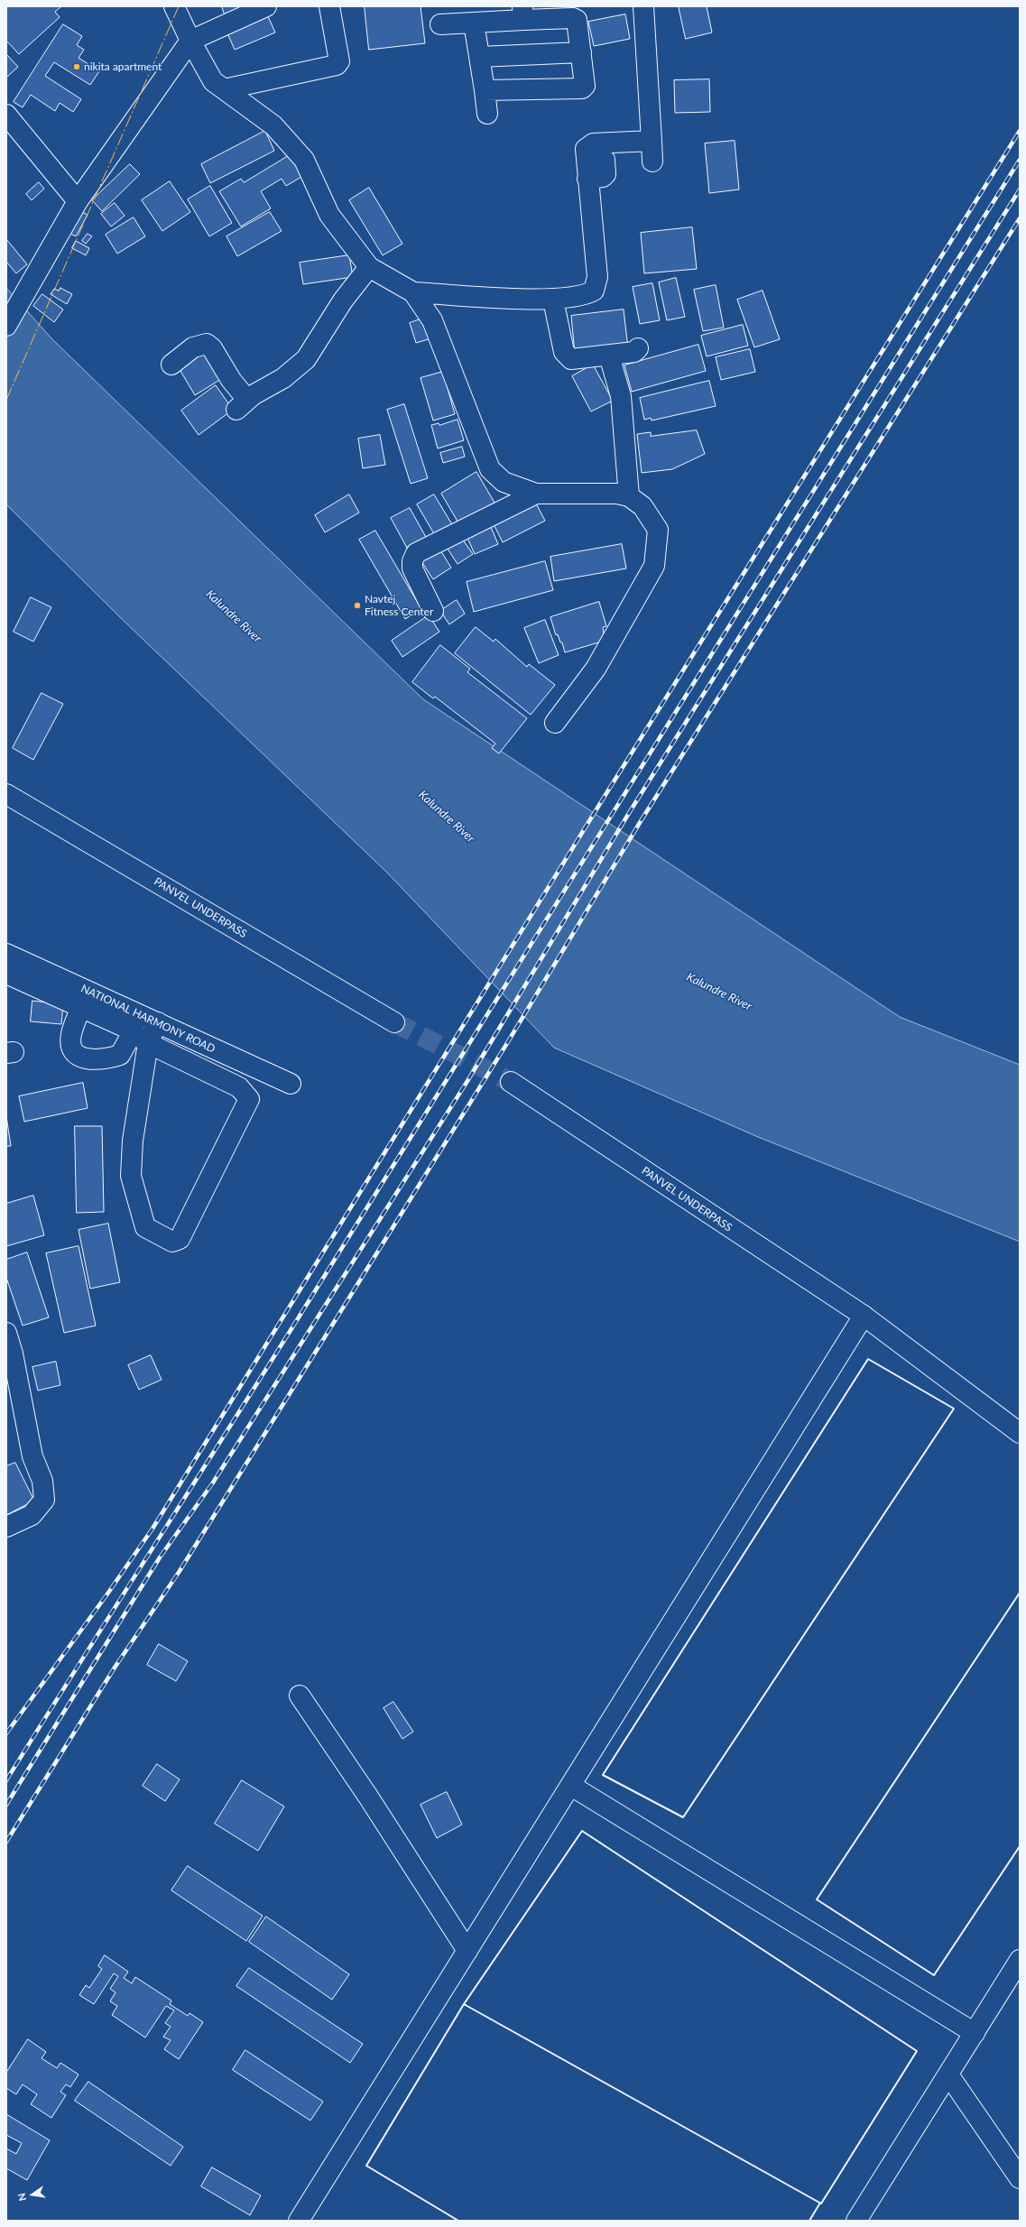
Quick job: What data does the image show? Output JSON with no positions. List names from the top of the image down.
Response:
{
  "streets": {
    "street": ["PANVEL UNDERPASS", "NATIONAL HARMONY ROAD"]
  },
  "water": ["Kalundre River"],
  "places": ["nikita apartment", "Navtej Fitness Center"],
  "north": "left"
}
